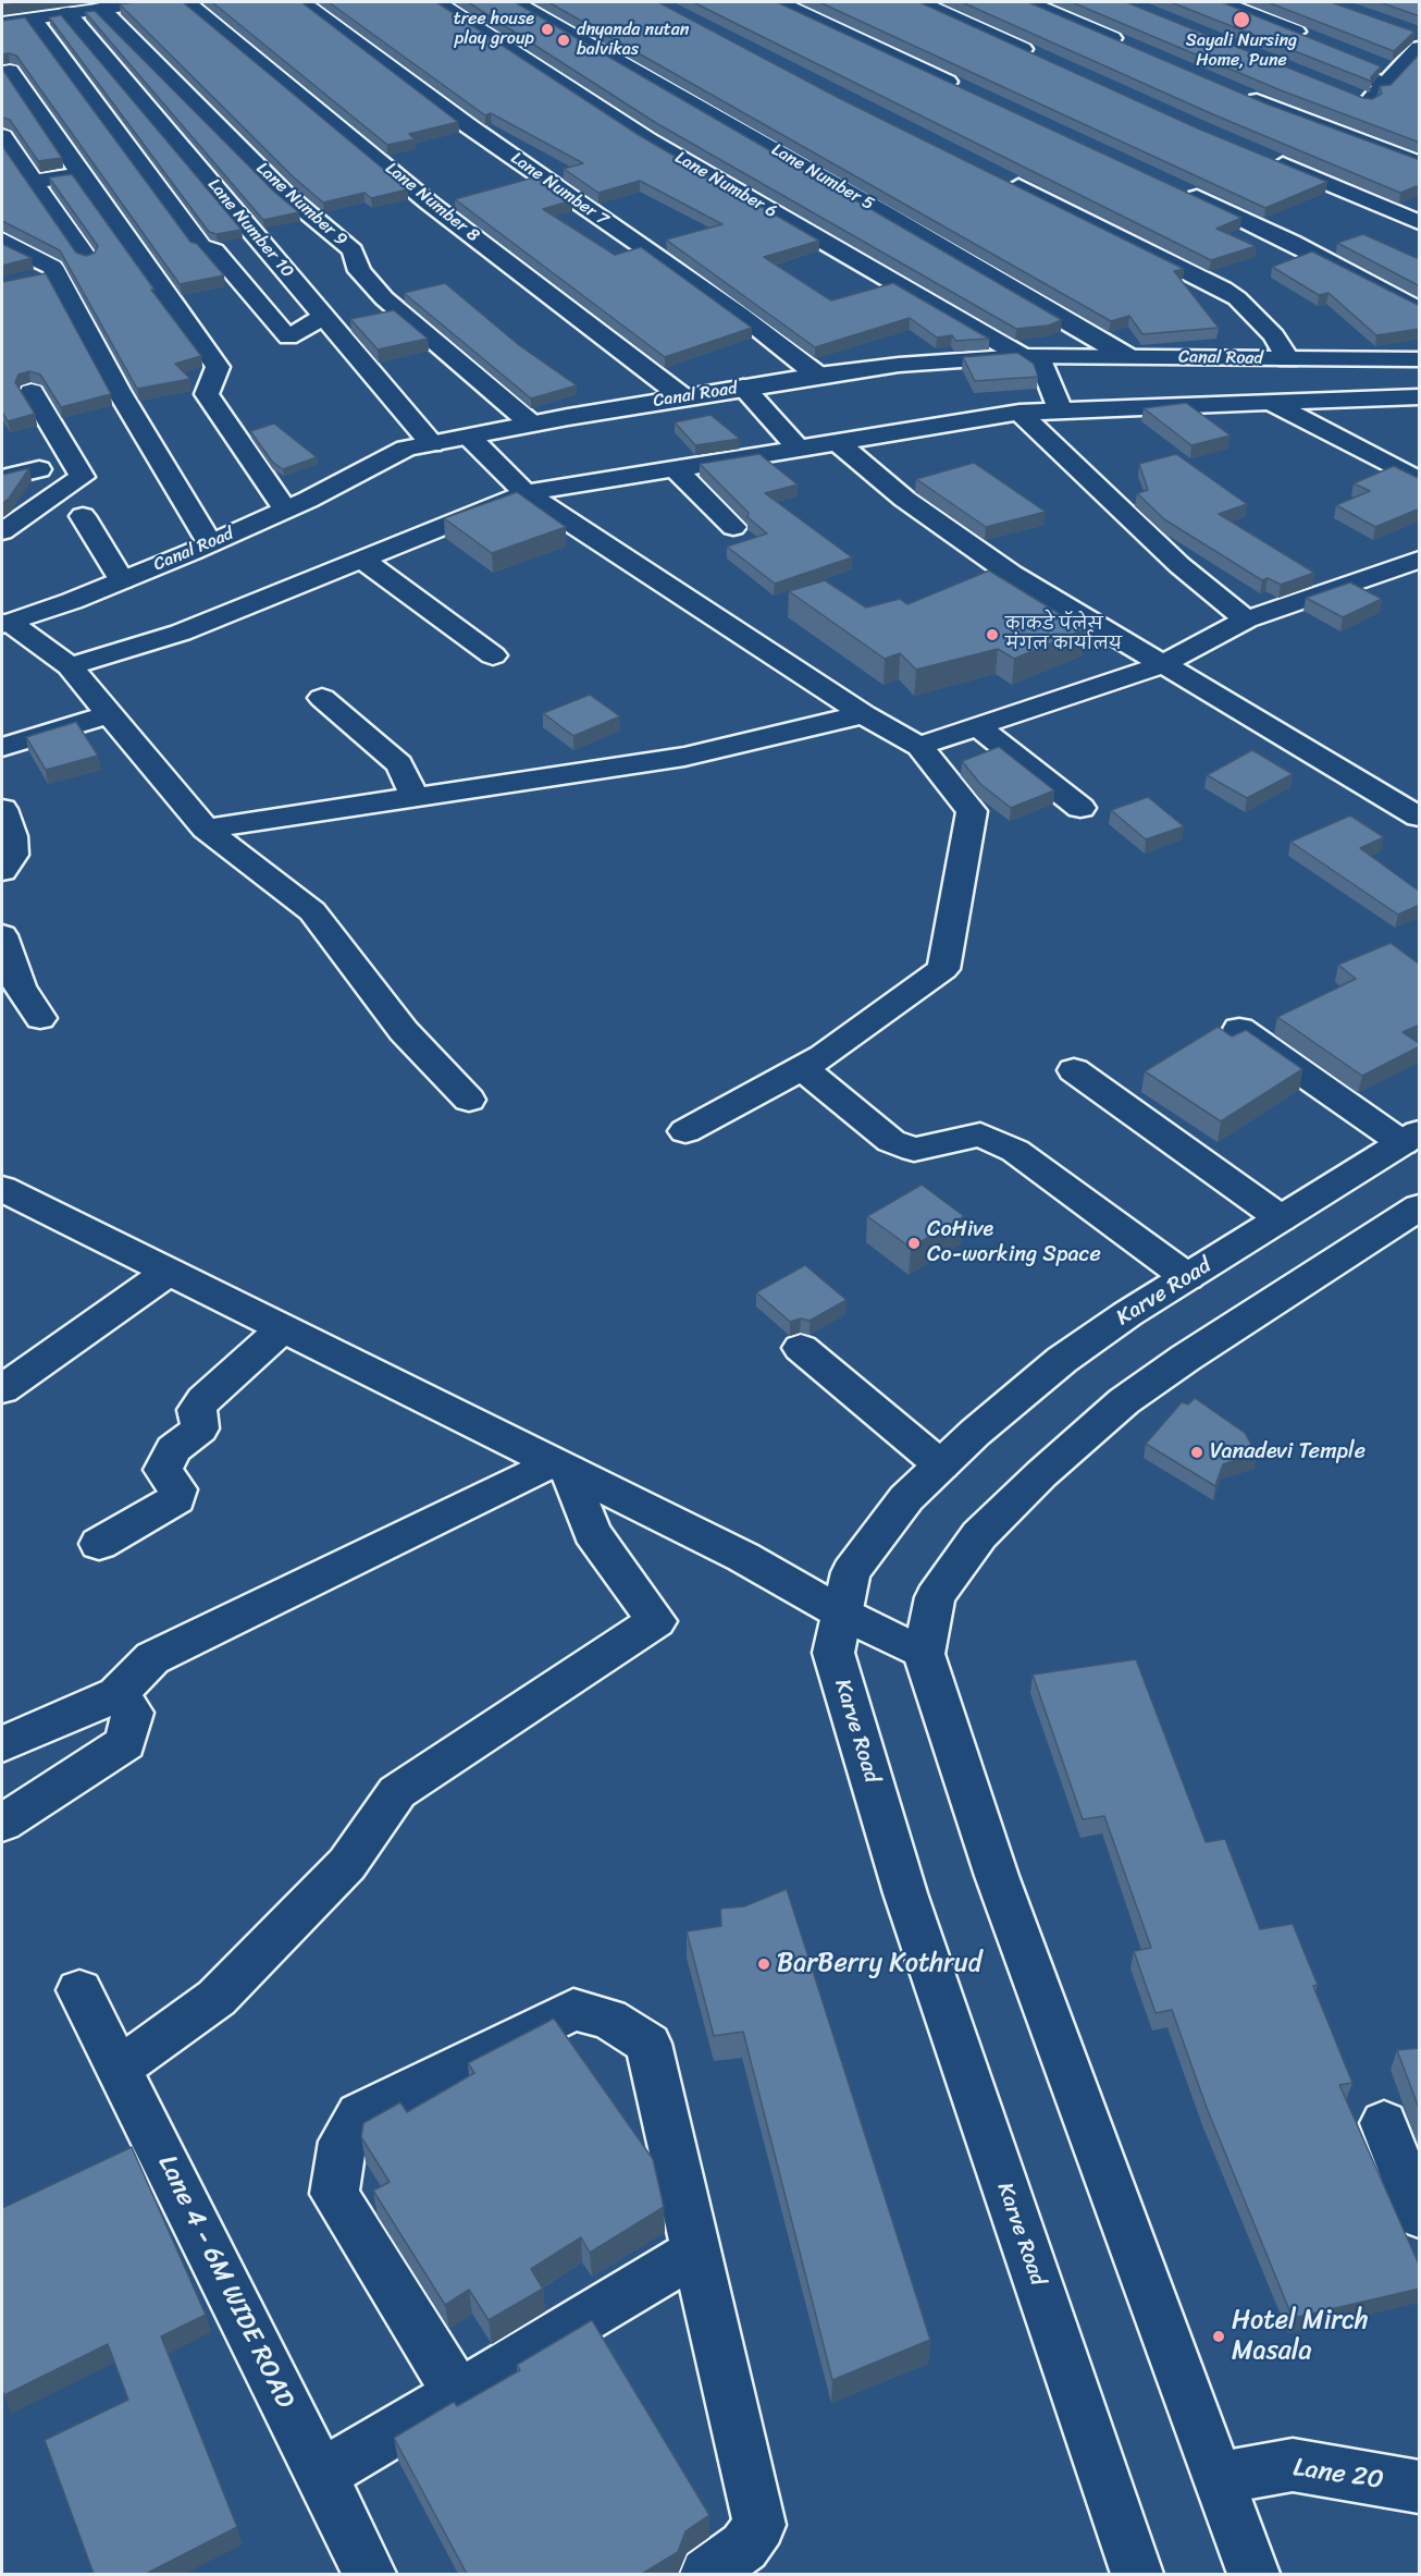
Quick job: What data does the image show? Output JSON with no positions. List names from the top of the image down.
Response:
{
  "streets": {
    "street": [
      "Lane Number 5",
      "Lane Number 6",
      "Lane Number 7",
      "Lane Number 8",
      "Lane Number 9",
      "Lane Number 10",
      "Canal Road",
      "Karve Road",
      "Lane 4 - 6M WIDE ROAD",
      "Lane 20"
    ]
  },
  "crossings": [
    ["Lane Number 5", "Canal Road"],
    ["Lane Number 6", "Canal Road"],
    ["Lane Number 7", "Canal Road"],
    ["Lane Number 8", "Canal Road"],
    ["Lane Number 9", "Canal Road"],
    ["Lane Number 10", "Canal Road"]
  ],
  "places": [
    "Sayali Nursing Home, Pune",
    "tree house play group",
    "dnyanda nutan balvikas",
    "काकडे पॅलेस मंगल कार्यालय",
    "CoHive Co-working Space",
    "Vanadevi Temple",
    "BarBerry Kothrud",
    "Hotel Mirch Masala"
  ]
}
